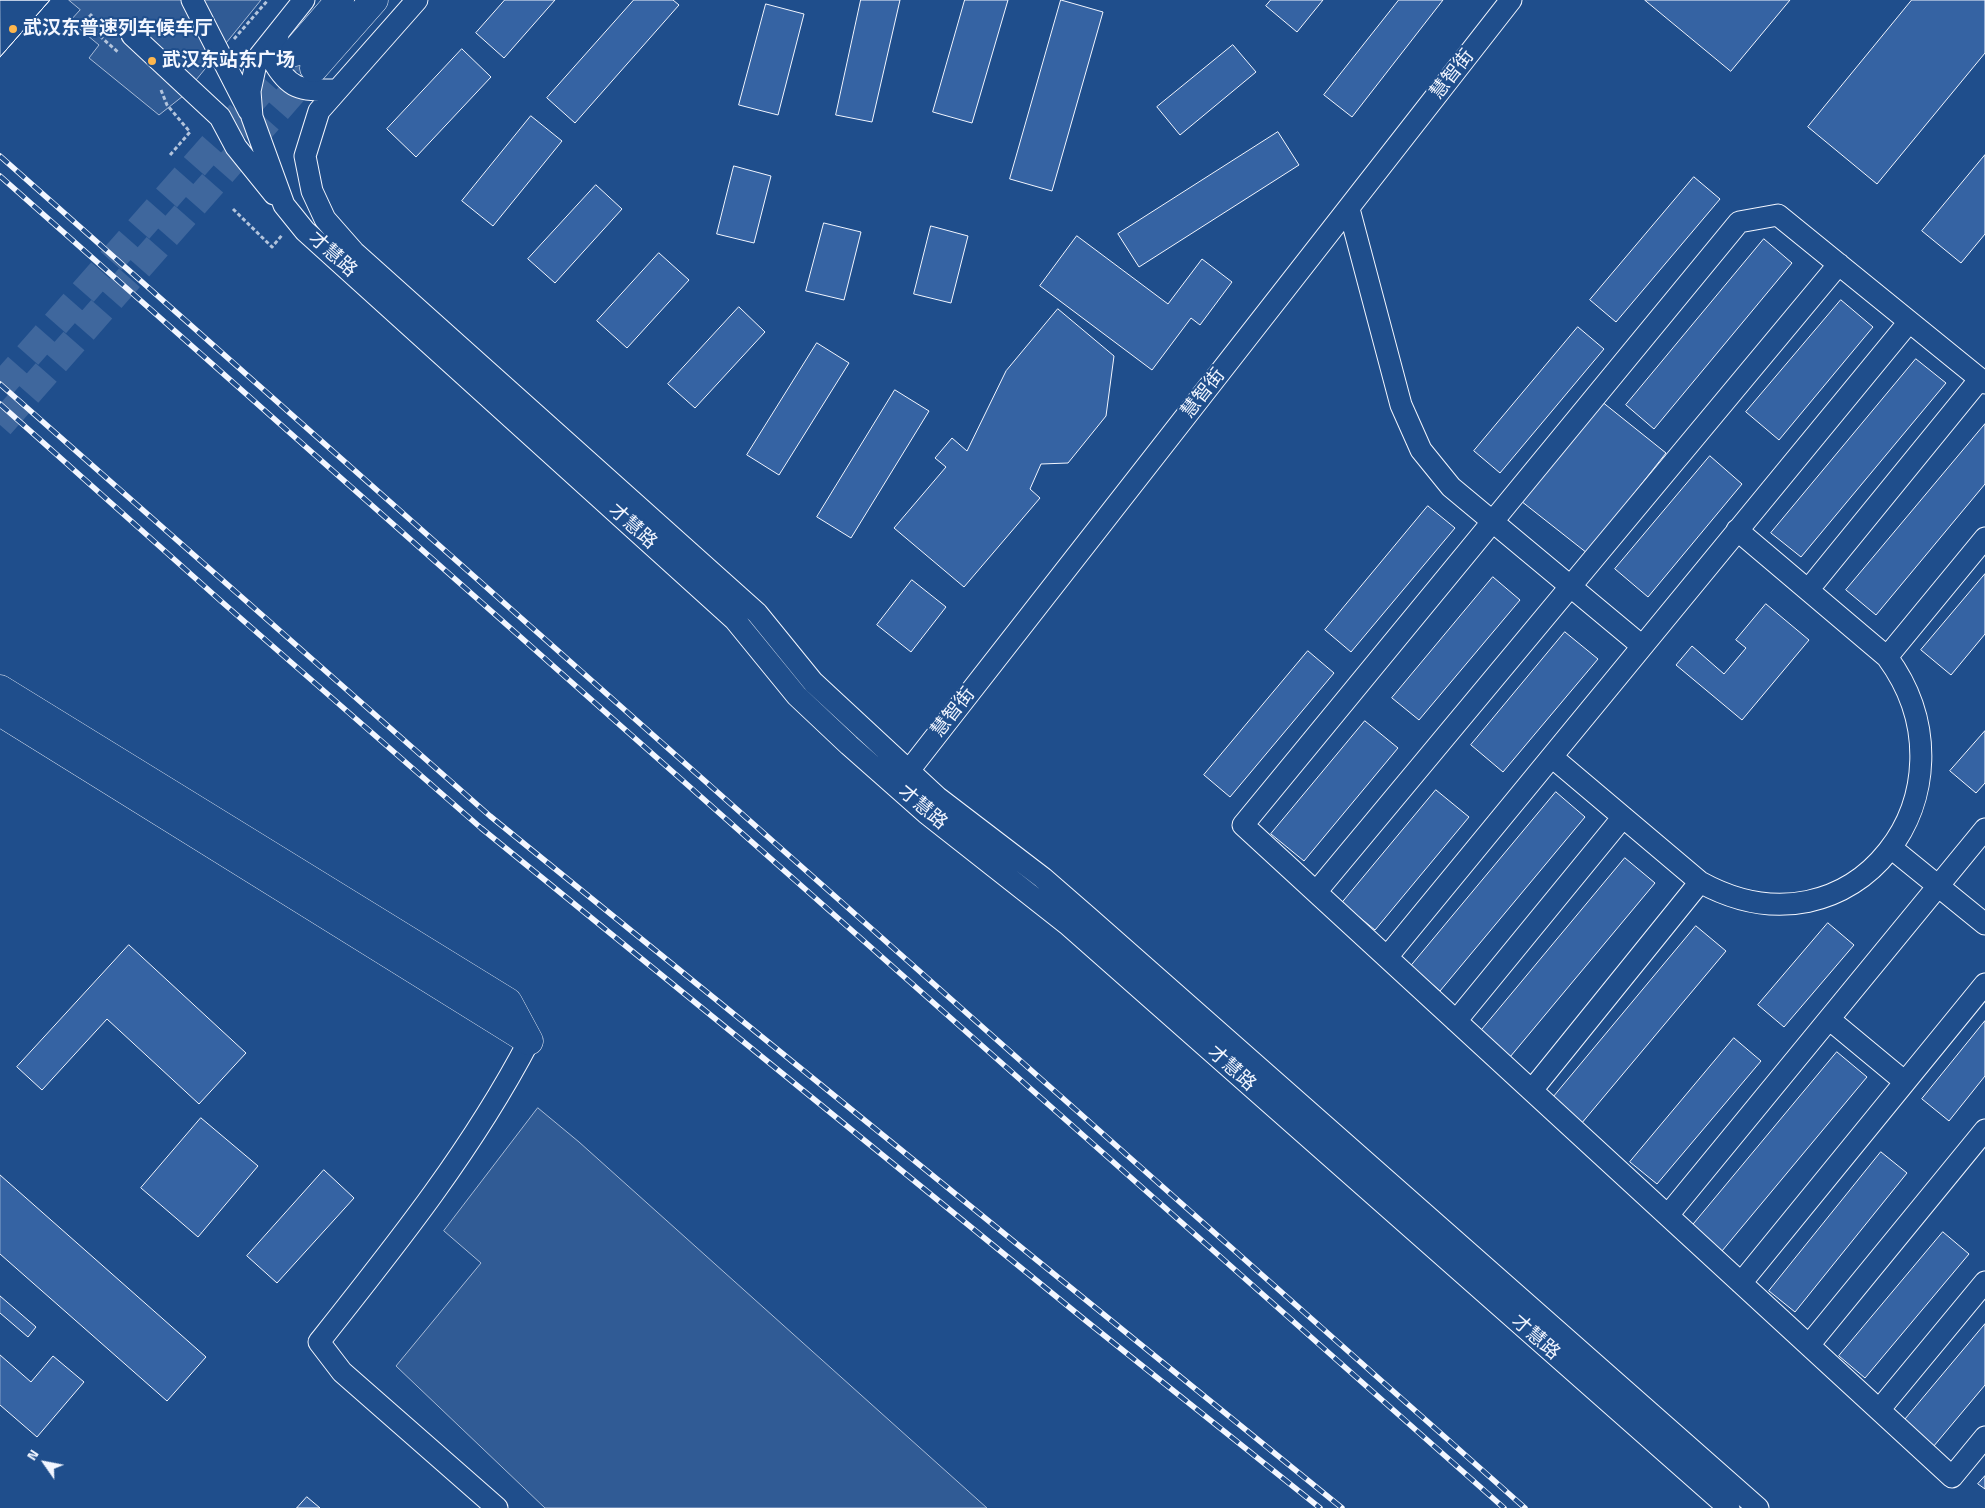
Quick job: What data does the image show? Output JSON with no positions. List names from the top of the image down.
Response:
{
  "streets": {
    "street": ["慧智街", "才慧路"]
  },
  "crossings": [
    ["慧智街", "才慧路"]
  ],
  "places": ["武汉东普速列车候车厅", "武汉东站东广场"],
  "north": "top left"
}
